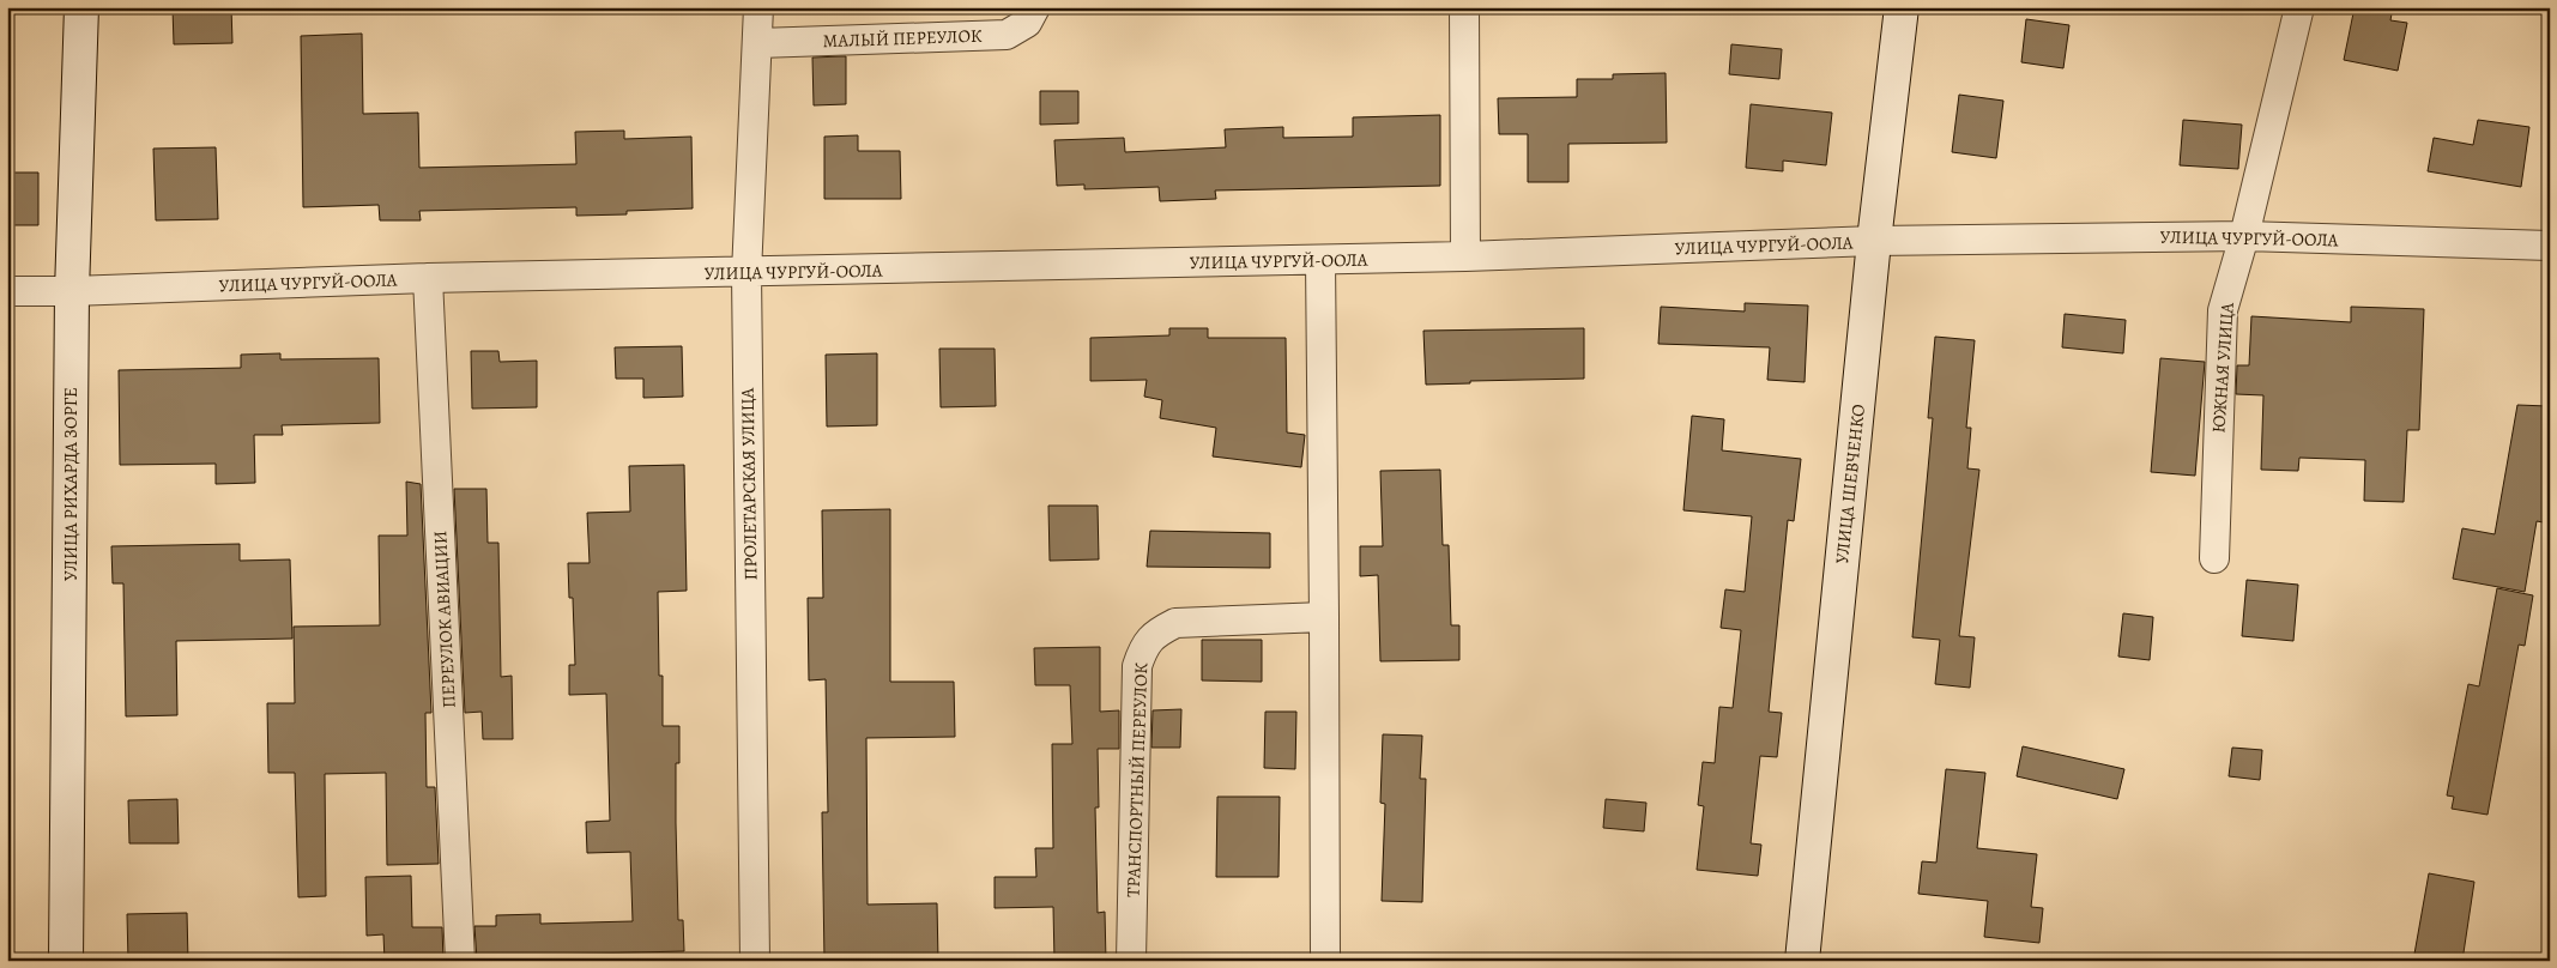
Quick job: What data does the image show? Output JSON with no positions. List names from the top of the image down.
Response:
{
  "streets": {
    "street": [
      "МАЛЫЙ ПЕРЕУЛОК",
      "УЛИЦА ЧУРГУЙ-ООЛА",
      "ЮЖНАЯ УЛИЦА",
      "УЛИЦА РИХАРДА ЗОРГЕ",
      "ПРОЛЕТАРСКАЯ УЛИЦА",
      "УЛИЦА ШЕВЧЕНКО",
      "ПЕРЕУЛОК АВИАЦИИ",
      "ТРАНСПОРТНЫЙ ПЕРЕУЛОК"
    ]
  },
  "crossings": [
    ["МАЛЫЙ ПЕРЕУЛОК", "ПРОЛЕТАРСКАЯ УЛИЦА"],
    ["УЛИЦА ЧУРГУЙ-ООЛА", "ЮЖНАЯ УЛИЦА"],
    ["УЛИЦА ЧУРГУЙ-ООЛА", "УЛИЦА РИХАРДА ЗОРГЕ"],
    ["УЛИЦА ЧУРГУЙ-ООЛА", "ПРОЛЕТАРСКАЯ УЛИЦА"],
    ["УЛИЦА ЧУРГУЙ-ООЛА", "УЛИЦА ШЕВЧЕНКО"],
    ["УЛИЦА ЧУРГУЙ-ООЛА", "ПЕРЕУЛОК АВИАЦИИ"]
  ]
}
